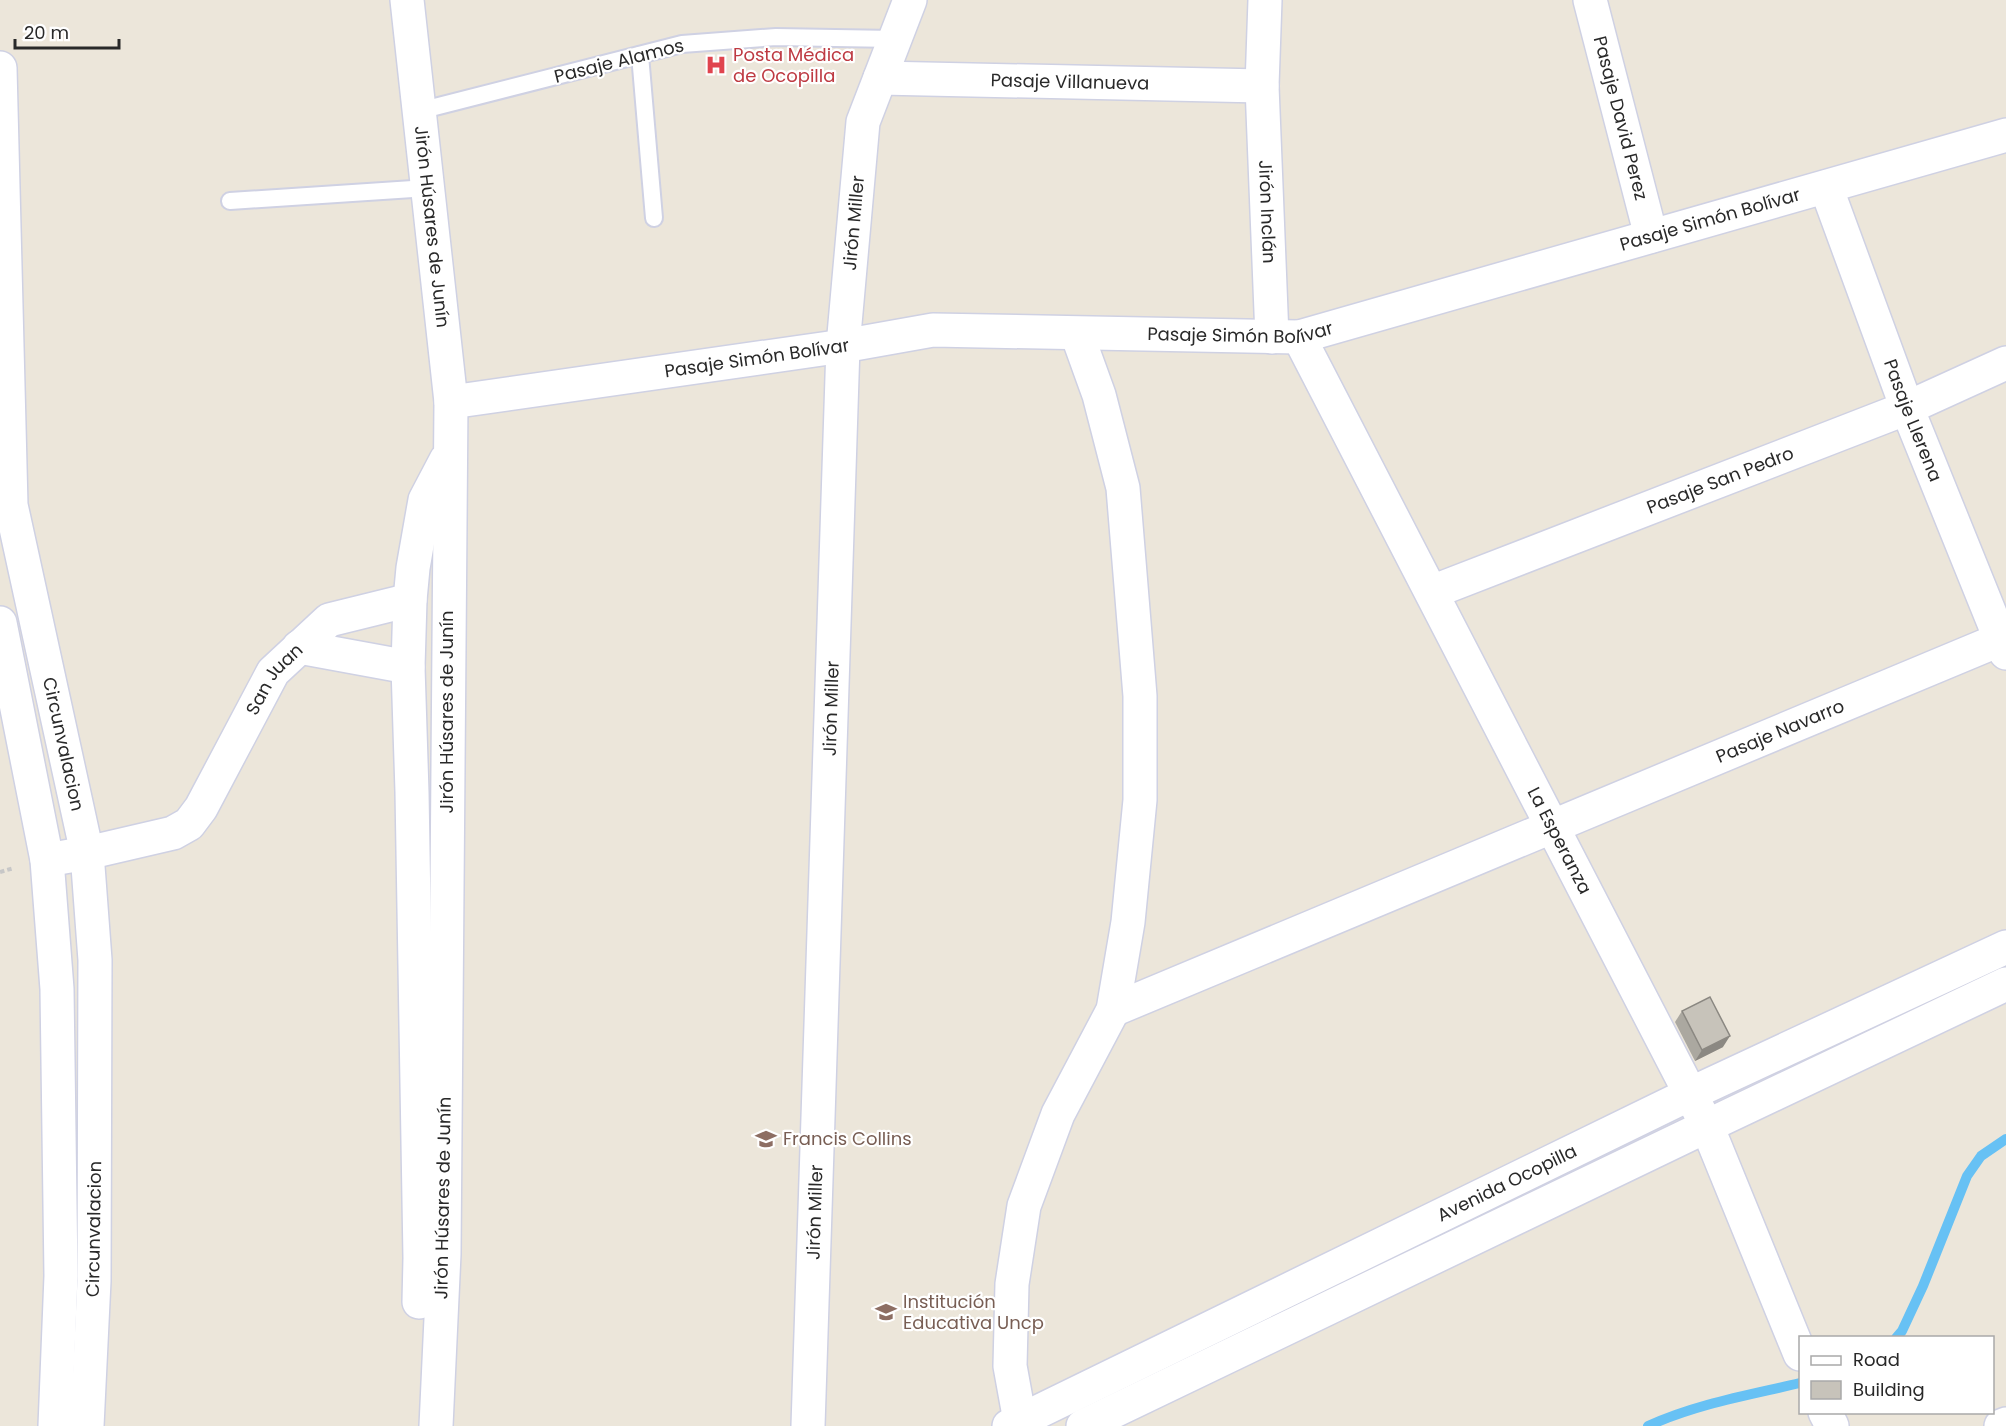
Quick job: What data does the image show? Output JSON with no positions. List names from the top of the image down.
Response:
{
  "streets": {
    "street": [
      "Pasaje Villanueva",
      "Pasaje David Perez",
      "Jirón Inclán",
      "Pasaje Simón Bolívar",
      "Jirón Miller",
      "Jirón Húsares de Junín",
      "Pasaje Llerena",
      "Pasaje San Pedro",
      "San Juan",
      "Pasaje Navarro",
      "Circunvalacion",
      "La Esperanza",
      "Avenida Ocopilla"
    ],
    "lane": ["Pasaje Alamos"]
  },
  "crossings": [
    ["Pasaje Alamos", "Jirón Miller"],
    ["Pasaje Alamos", "Jirón Húsares de Junín"],
    ["Pasaje Villanueva", "Jirón Inclán"],
    ["Pasaje Villanueva", "Jirón Miller"],
    ["Pasaje David Perez", "Pasaje Simón Bolívar"],
    ["Jirón Inclán", "Pasaje Simón Bolívar"],
    ["Jirón Inclán", "La Esperanza"],
    ["Pasaje Simón Bolívar", "Jirón Miller"],
    ["Pasaje Simón Bolívar", "Jirón Húsares de Junín"],
    ["Pasaje Simón Bolívar", "Pasaje Llerena"],
    ["Pasaje Simón Bolívar", "La Esperanza"],
    ["Jirón Húsares de Junín", "San Juan"],
    ["Pasaje Llerena", "Pasaje San Pedro"],
    ["Pasaje Llerena", "Pasaje Navarro"],
    ["Pasaje San Pedro", "La Esperanza"],
    ["San Juan", "Circunvalacion"],
    ["Pasaje Navarro", "La Esperanza"],
    ["La Esperanza", "Avenida Ocopilla"]
  ],
  "places": {
    "hospital": ["Posta Médica de Ocopilla"],
    "school or university": ["Francis Collins", "Institución Educativa Uncp"]
  },
  "legend": ["Road", "Building"],
  "scale_bar": "20 m"
}
